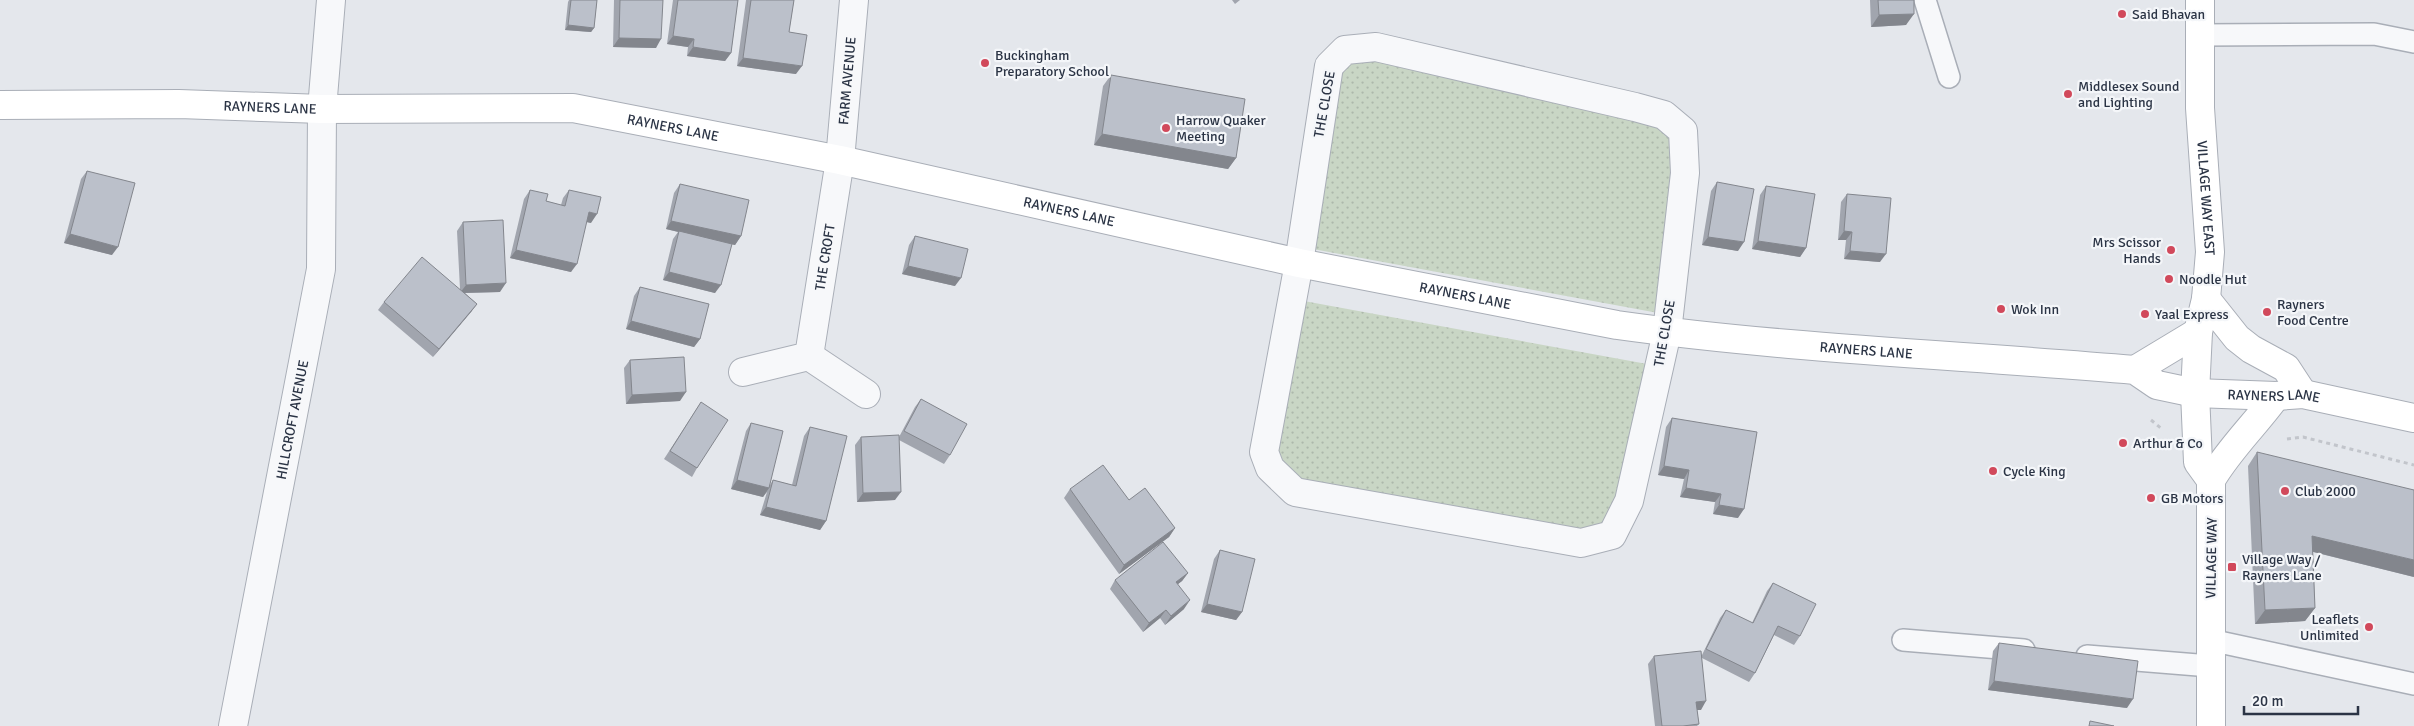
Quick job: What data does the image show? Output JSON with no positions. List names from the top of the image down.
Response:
{
  "streets": {
    "street": [
      "FARM AVENUE",
      "THE CLOSE",
      "RAYNERS LANE",
      "VILLAGE WAY EAST",
      "THE CROFT",
      "HILLCROFT AVENUE",
      "VILLAGE WAY"
    ]
  },
  "crossings": [
    ["FARM AVENUE", "RAYNERS LANE"],
    ["FARM AVENUE", "THE CROFT"],
    ["THE CLOSE", "RAYNERS LANE"],
    ["RAYNERS LANE", "VILLAGE WAY EAST"],
    ["RAYNERS LANE", "THE CROFT"],
    ["RAYNERS LANE", "HILLCROFT AVENUE"],
    ["RAYNERS LANE", "VILLAGE WAY"],
    ["VILLAGE WAY EAST", "VILLAGE WAY"]
  ],
  "places": {
    "other": [
      "Said Bhavan",
      "Buckingham Preparatory School",
      "Middlesex Sound and Lighting",
      "Harrow Quaker Meeting",
      "Mrs Scissor Hands",
      "Noodle Hut",
      "Wok Inn",
      "Rayners Food Centre",
      "Yaal Express",
      "Arthur & Co",
      "Cycle King",
      "Club 2000",
      "GB Motors",
      "Leaflets Unlimited"
    ],
    "transit": ["Village Way / Rayners Lane"]
  },
  "scale_bar": "20 m"
}
